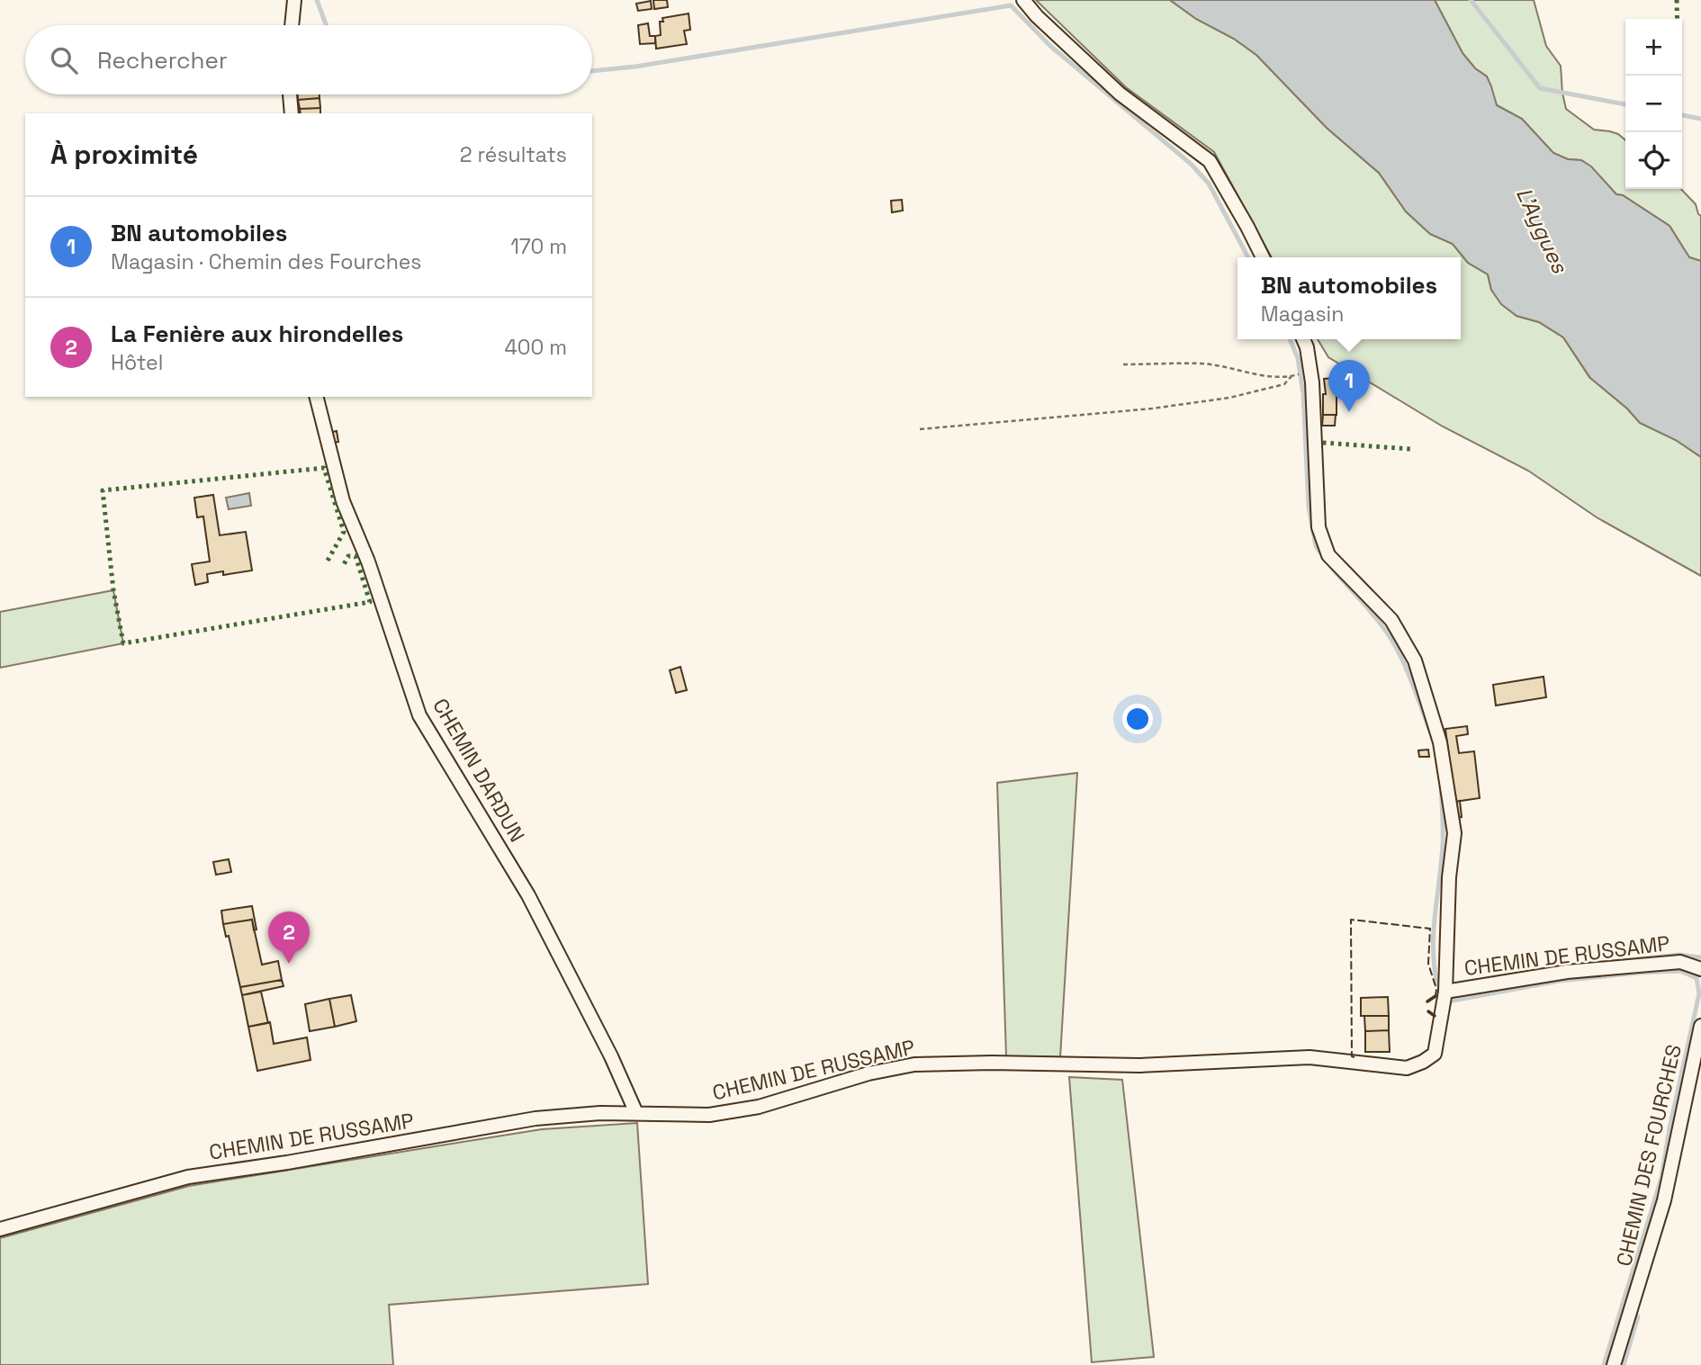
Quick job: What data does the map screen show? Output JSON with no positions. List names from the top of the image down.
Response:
{
  "streets": {
    "street": ["CHEMIN DARDUN", "CHEMIN DE RUSSAMP", "CHEMIN DES FOURCHES"]
  },
  "crossings": [
    ["CHEMIN DARDUN", "CHEMIN DE RUSSAMP"]
  ],
  "water": ["L'Aygues"],
  "page": {
    "map_buttons": ["+", "−"],
    "search": "Rechercher",
    "heading": ["À proximité", "2 résultats"],
    "list": [
      {
        "mark": "1",
        "name": "BN automobiles",
        "note": "Magasin · Chemin des Fourches",
        "value": "170 m"
      },
      {
        "mark": "2",
        "name": "La Fenière aux hirondelles",
        "note": "Hôtel",
        "value": "400 m"
      }
    ],
    "popup": ["BN automobiles", "Magasin"],
    "pins": ["1", "2"]
  }
}
